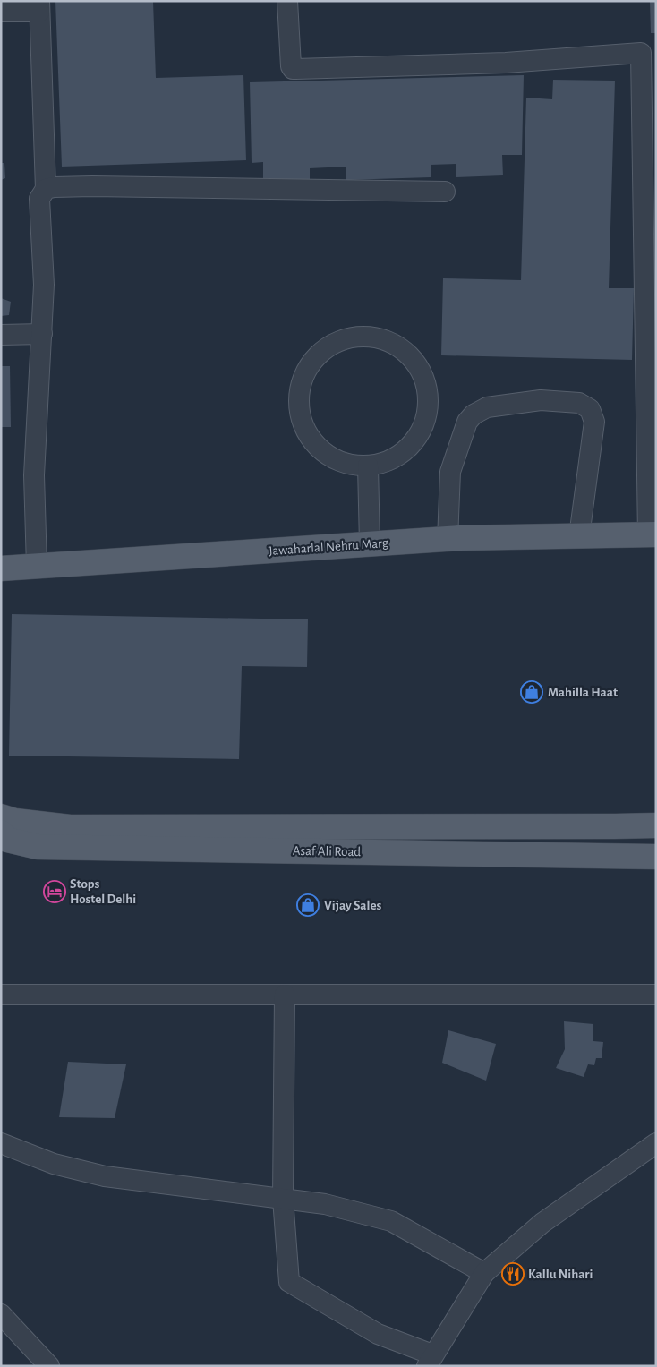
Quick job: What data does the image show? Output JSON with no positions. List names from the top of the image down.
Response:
{
  "streets": {
    "main road": ["Jawaharlal Nehru Marg", "Asaf Ali Road"]
  },
  "places": {
    "shop": ["Mahilla Haat", "Vijay Sales"],
    "hotel": ["Stops Hostel Delhi"],
    "restaurant": ["Kallu Nihari"]
  }
}
